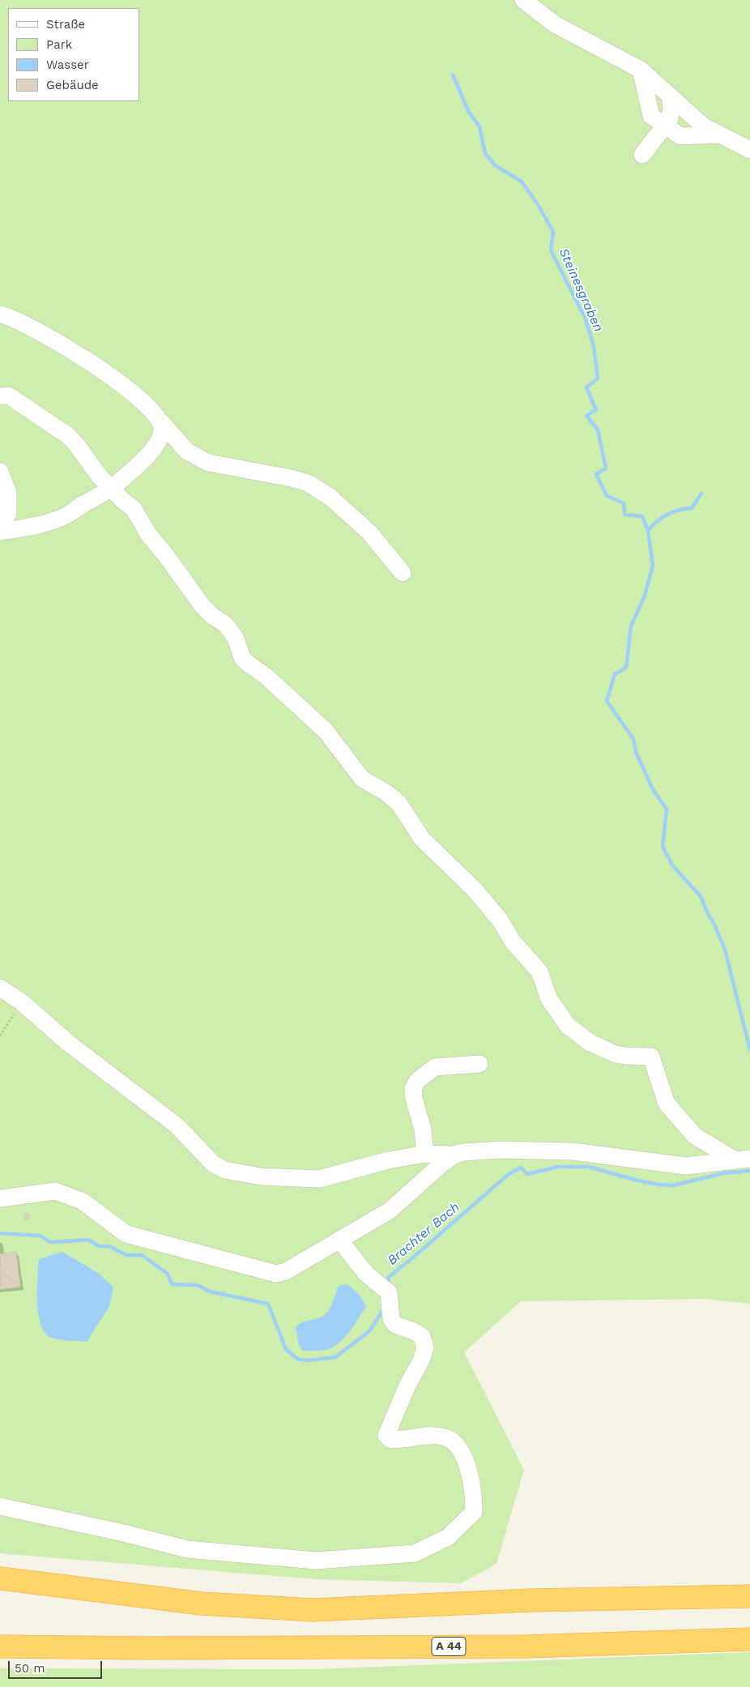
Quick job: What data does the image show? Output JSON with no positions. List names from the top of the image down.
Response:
{
  "streets": {
    "highway": ["A 44"]
  },
  "water": ["Steinesgraben", "Brachter Bach"],
  "legend": [
    "Straße",
    "Park",
    "Wasser",
    "Gebäude"
  ],
  "scale_bar": "50 m"
}
